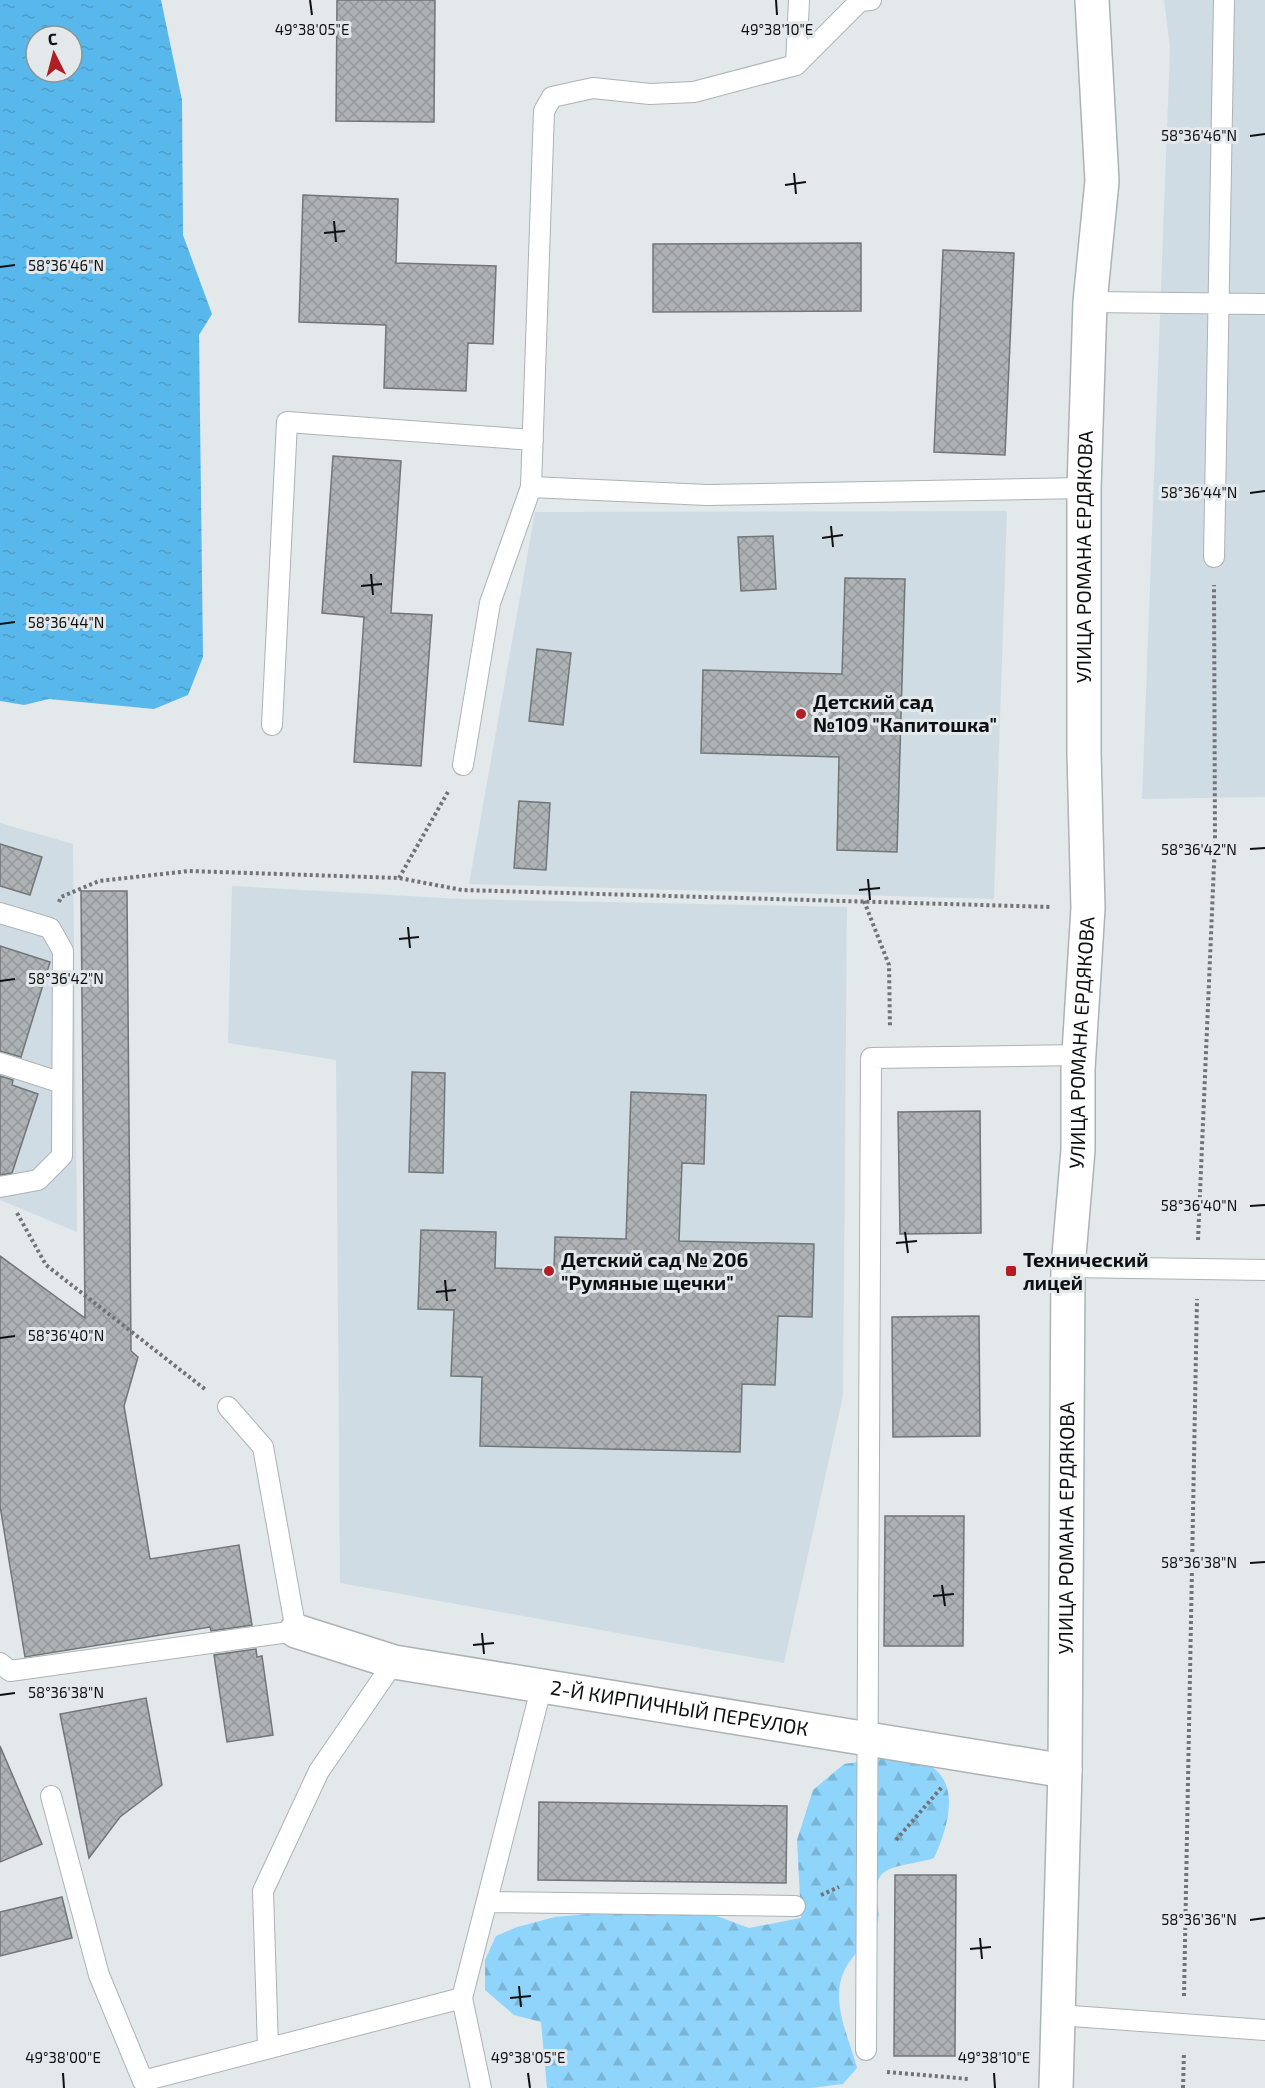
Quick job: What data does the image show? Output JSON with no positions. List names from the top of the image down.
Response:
{
  "streets": {
    "street": ["УЛИЦА РОМАНА ЕРДЯКОВА", "2-Й КИРПИЧНЫЙ ПЕРЕУЛОК"]
  },
  "crossings": [
    ["УЛИЦА РОМАНА ЕРДЯКОВА", "2-Й КИРПИЧНЫЙ ПЕРЕУЛОК"]
  ],
  "places": {
    "other": ["Детский сад №109 \"Капитошка\"", "Детский сад № 206 \"Румяные щечки\""],
    "transit": ["Технический лицей"]
  },
  "north": "top",
  "coordinates": [
    "49°38'05\"E",
    "49°38'10\"E",
    "58°36'46\"N",
    "58°36'44\"N",
    "58°36'42\"N",
    "58°36'40\"N",
    "58°36'38\"N",
    "58°36'36\"N",
    "49°38'00\"E"
  ]
}
